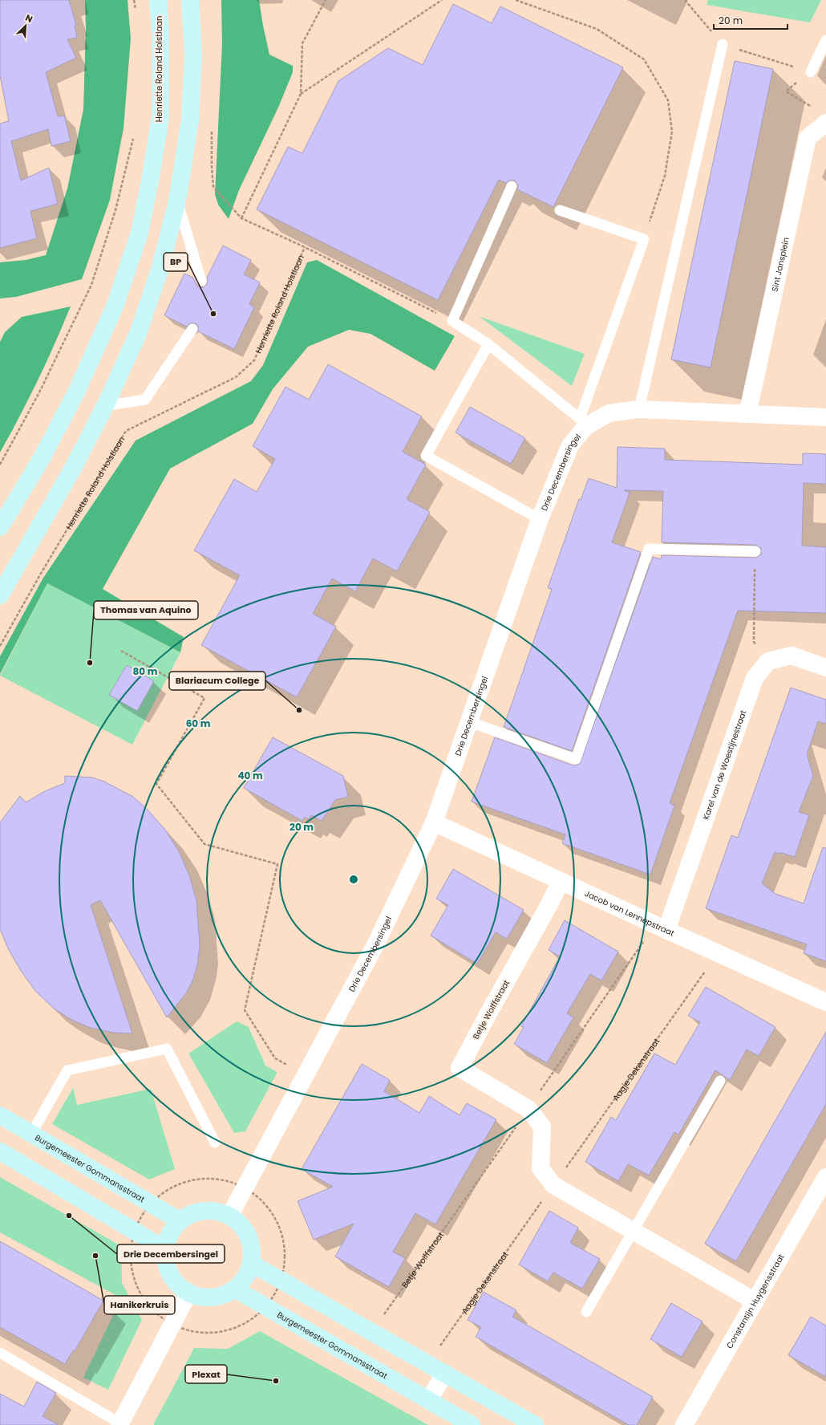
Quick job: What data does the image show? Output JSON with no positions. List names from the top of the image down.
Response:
{
  "streets": {
    "street": [
      "Henriette Roland Holstlaan",
      "Sint Jansplein",
      "Drie Decembersingel",
      "Karel van de Woestijnestraat",
      "Jacob van Lennepstraat",
      "Betje Wolffstraat",
      "Burgemeester Gommansstraat",
      "Constantijn Huygensstraat"
    ],
    "path": ["Aagje Dekenstraat"]
  },
  "crossings": [
    ["Sint Jansplein", "Drie Decembersingel"],
    ["Drie Decembersingel", "Jacob van Lennepstraat"],
    ["Drie Decembersingel", "Burgemeester Gommansstraat"],
    ["Karel van de Woestijnestraat", "Jacob van Lennepstraat"],
    ["Karel van de Woestijnestraat", "Betje Wolffstraat"],
    ["Jacob van Lennepstraat", "Betje Wolffstraat"],
    ["Jacob van Lennepstraat", "Aagje Dekenstraat"],
    ["Betje Wolffstraat", "Aagje Dekenstraat"]
  ],
  "places": [
    "BP",
    "Thomas van Aquino",
    "Blariacum College",
    "Drie Decembersingel",
    "Hanikerkruis",
    "Plexat"
  ],
  "scale_bar": "20 m",
  "north": "top right",
  "rings": [
    "80 m",
    "60 m",
    "40 m",
    "20 m"
  ]
}
